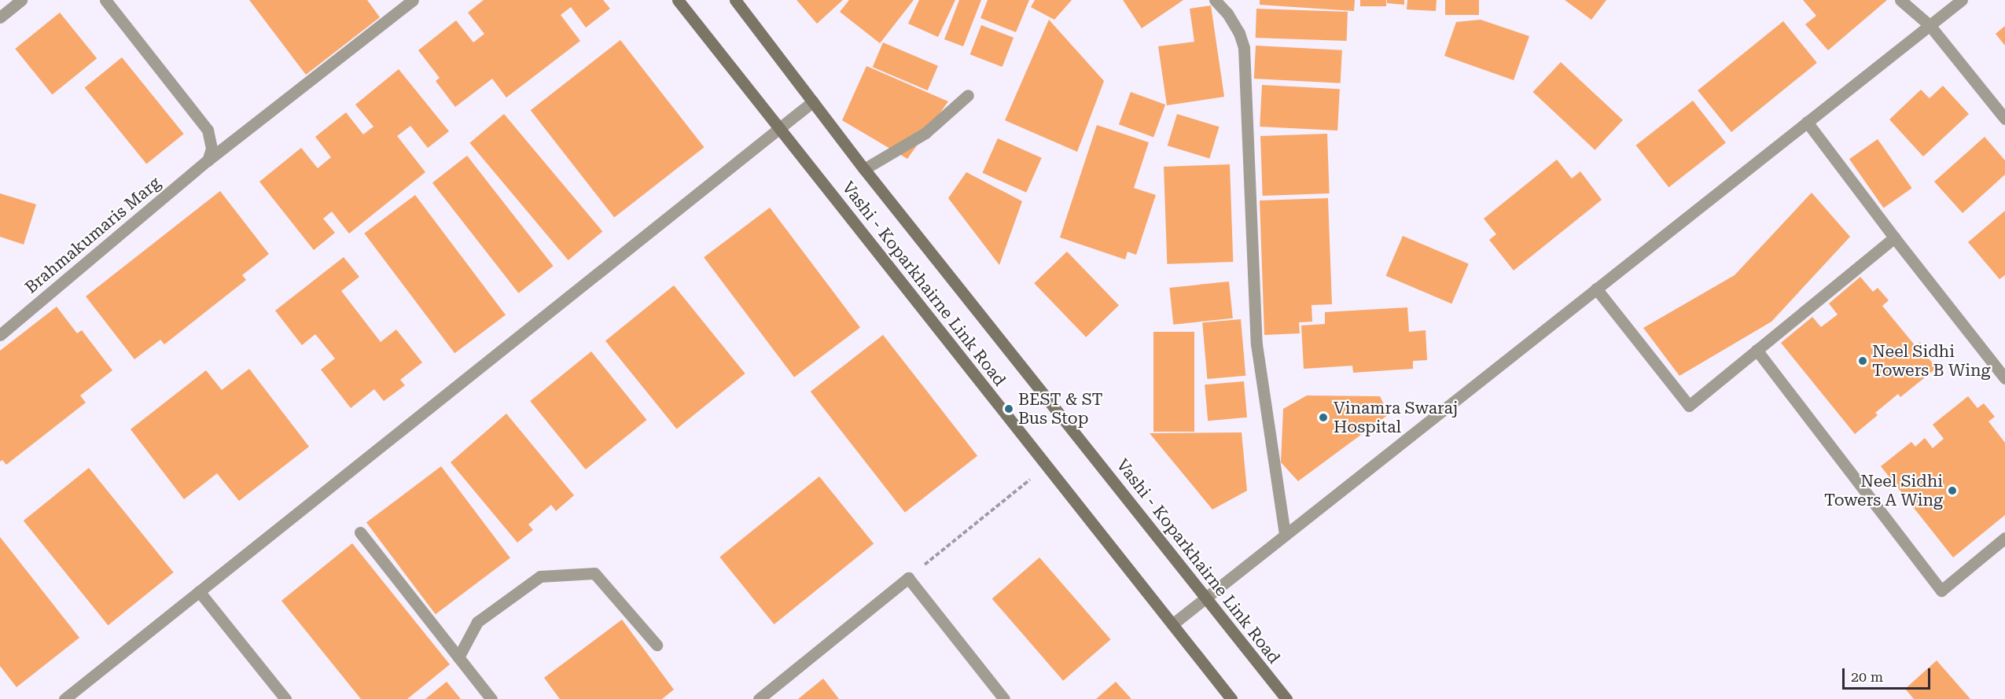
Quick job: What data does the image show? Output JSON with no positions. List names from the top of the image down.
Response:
{
  "streets": {
    "main road": ["Vashi - Koparkhairne Link Road"],
    "street": ["Brahmakumaris Marg"]
  },
  "places": [
    "Neel Sidhi Towers B Wing",
    "BEST & ST Bus Stop",
    "Vinamra Swaraj Hospital",
    "Neel Sidhi Towers A Wing"
  ],
  "scale_bar": "20 m"
}
